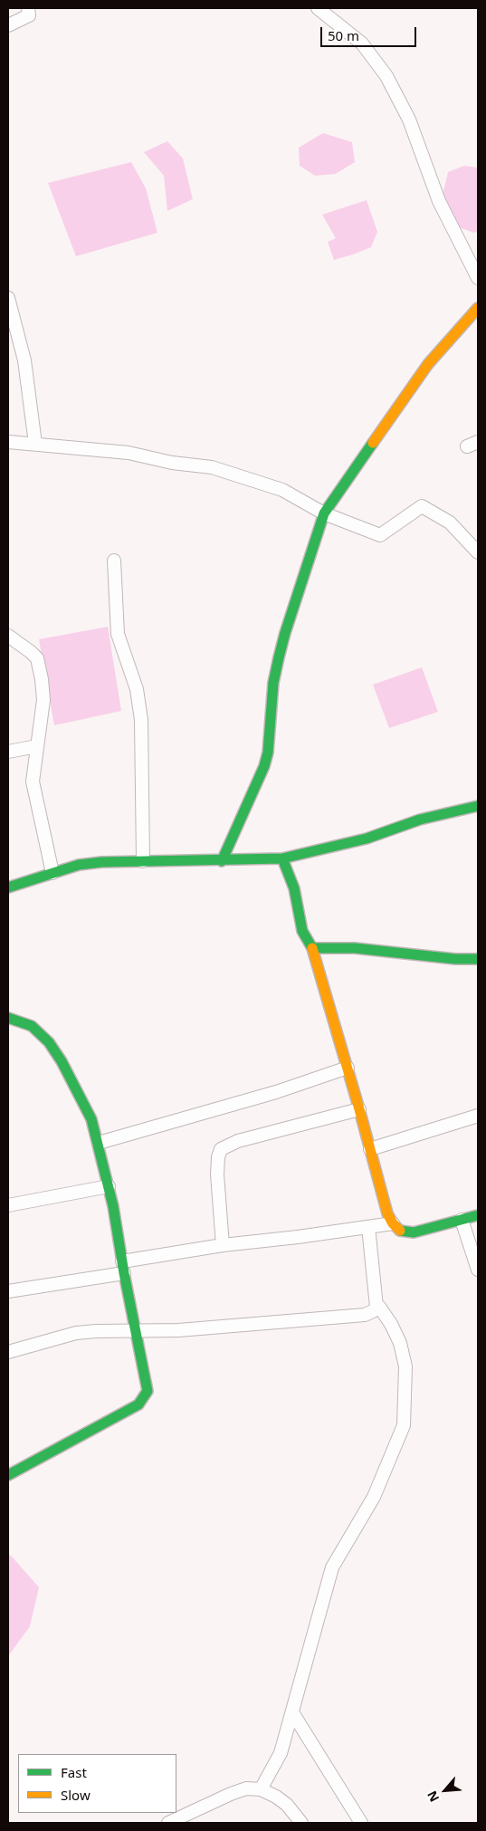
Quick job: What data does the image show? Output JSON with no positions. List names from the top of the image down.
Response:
{
  "legend": ["Fast", "Slow"],
  "scale_bar": "50 m",
  "north": "bottom left"
}
